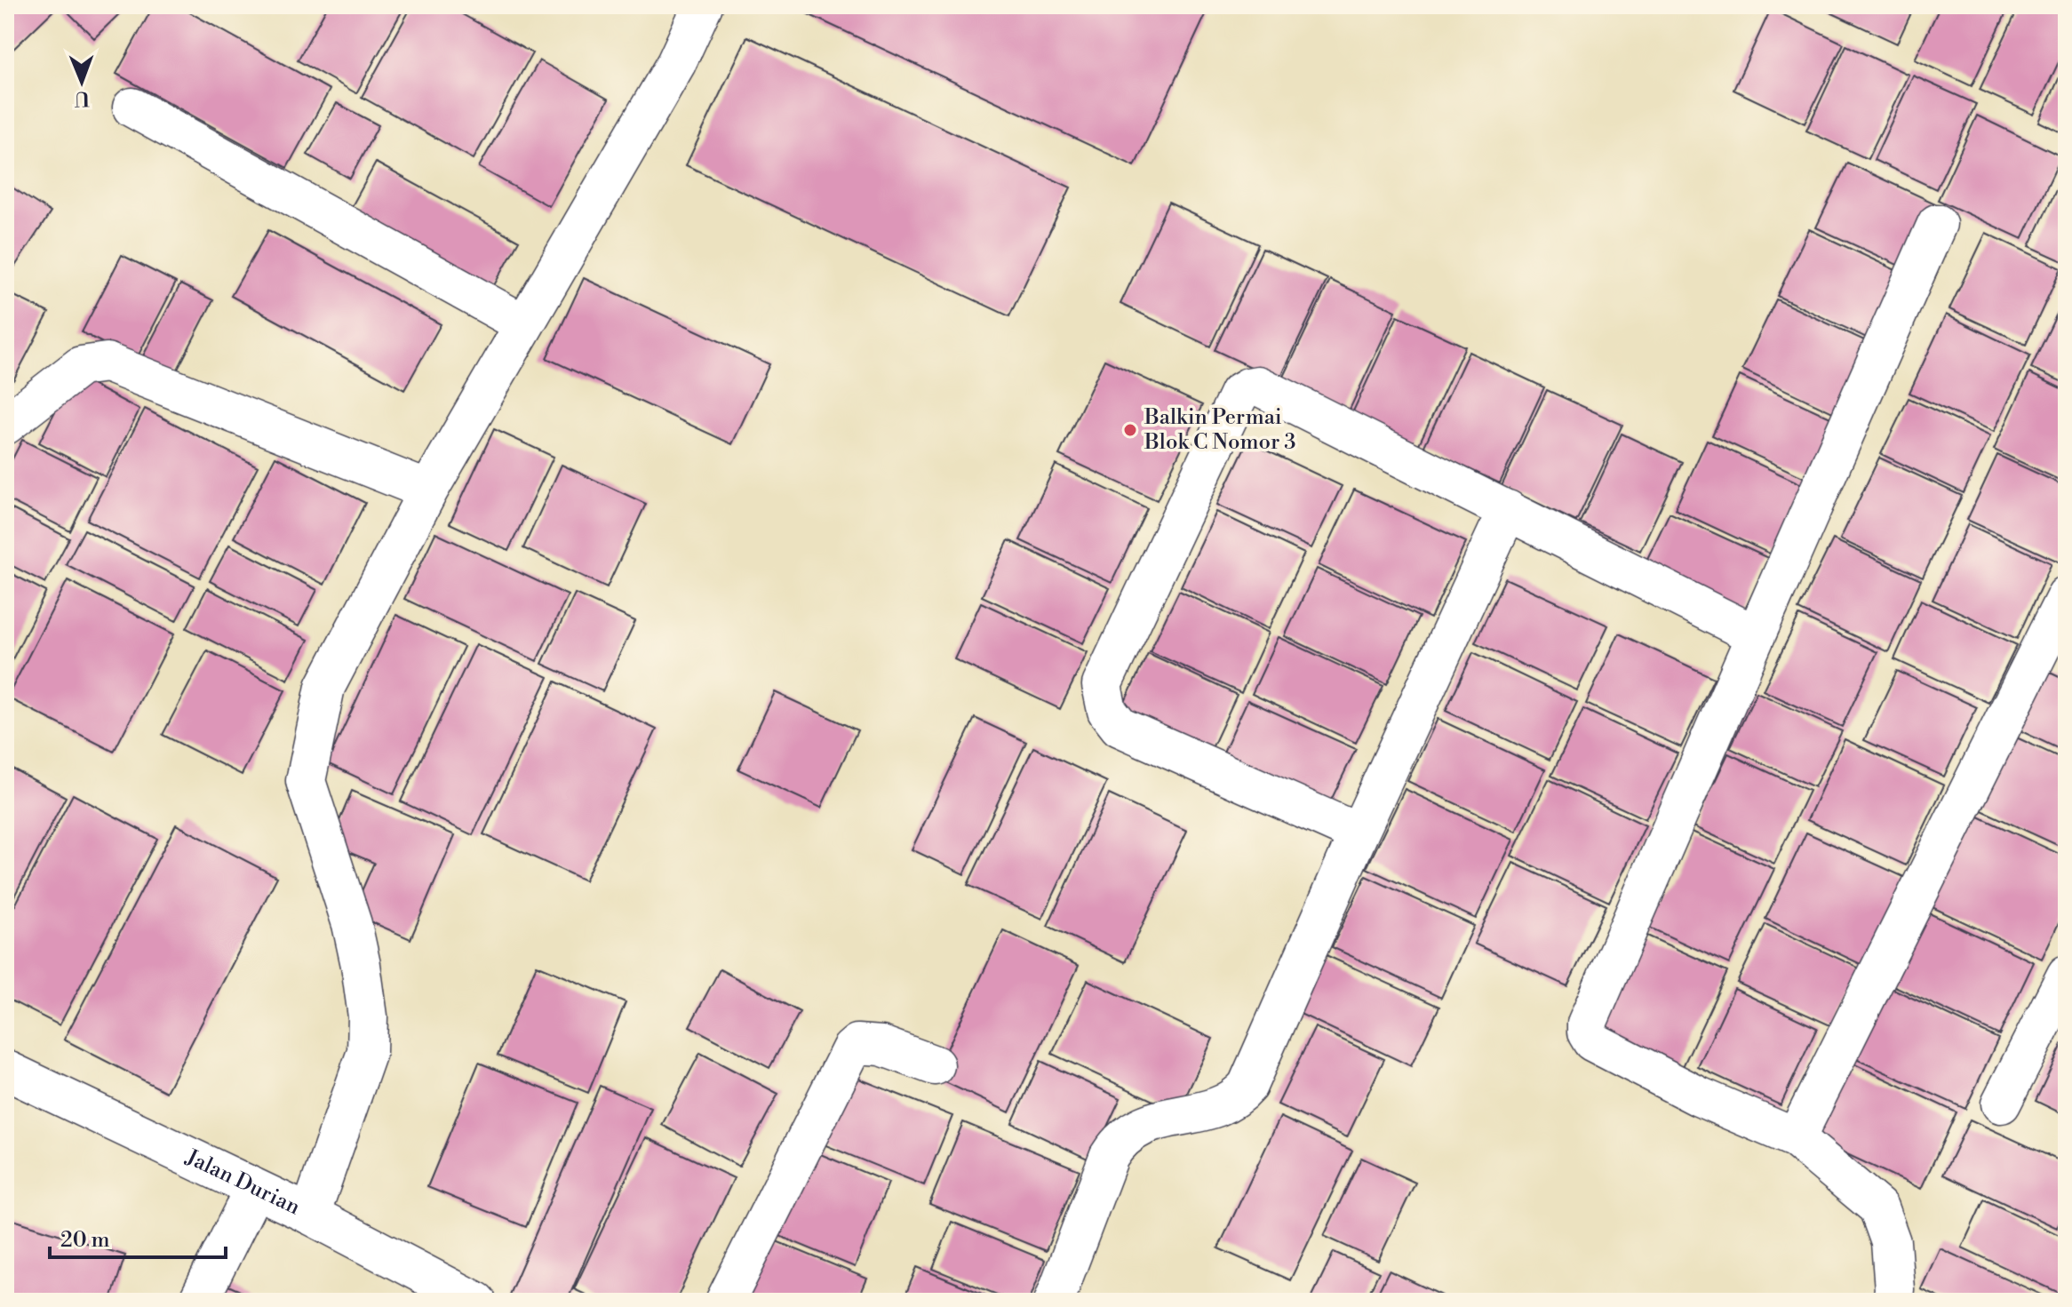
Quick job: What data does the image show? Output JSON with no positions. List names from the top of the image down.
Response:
{
  "streets": {
    "street": ["Jalan Durian"]
  },
  "places": ["Balkin Permai Blok C Nomor 3"],
  "scale_bar": "20 m",
  "north": "bottom"
}
